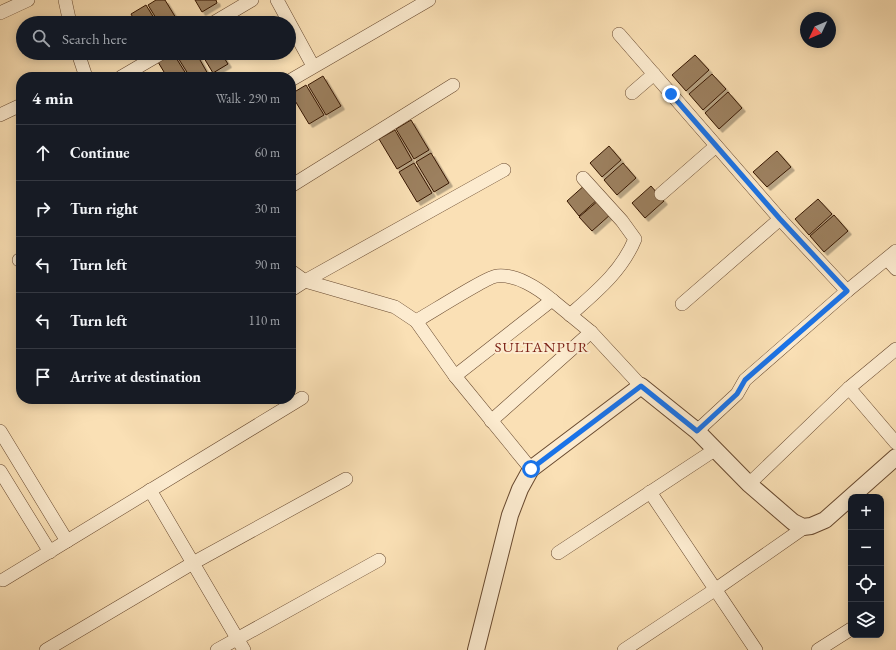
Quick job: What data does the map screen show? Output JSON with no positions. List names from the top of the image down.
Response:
{
  "districts": ["SULTANPUR"],
  "north": "bottom left",
  "page": {
    "search": "Search here",
    "heading": ["4 min", "Walk · 290 m"],
    "list": [
      ["Continue", "60 m"],
      ["Turn right", "30 m"],
      ["Turn left", "90 m"],
      ["Turn left", "110 m"],
      "Arrive at destination"
    ],
    "map_buttons": ["+", "−"]
  }
}
